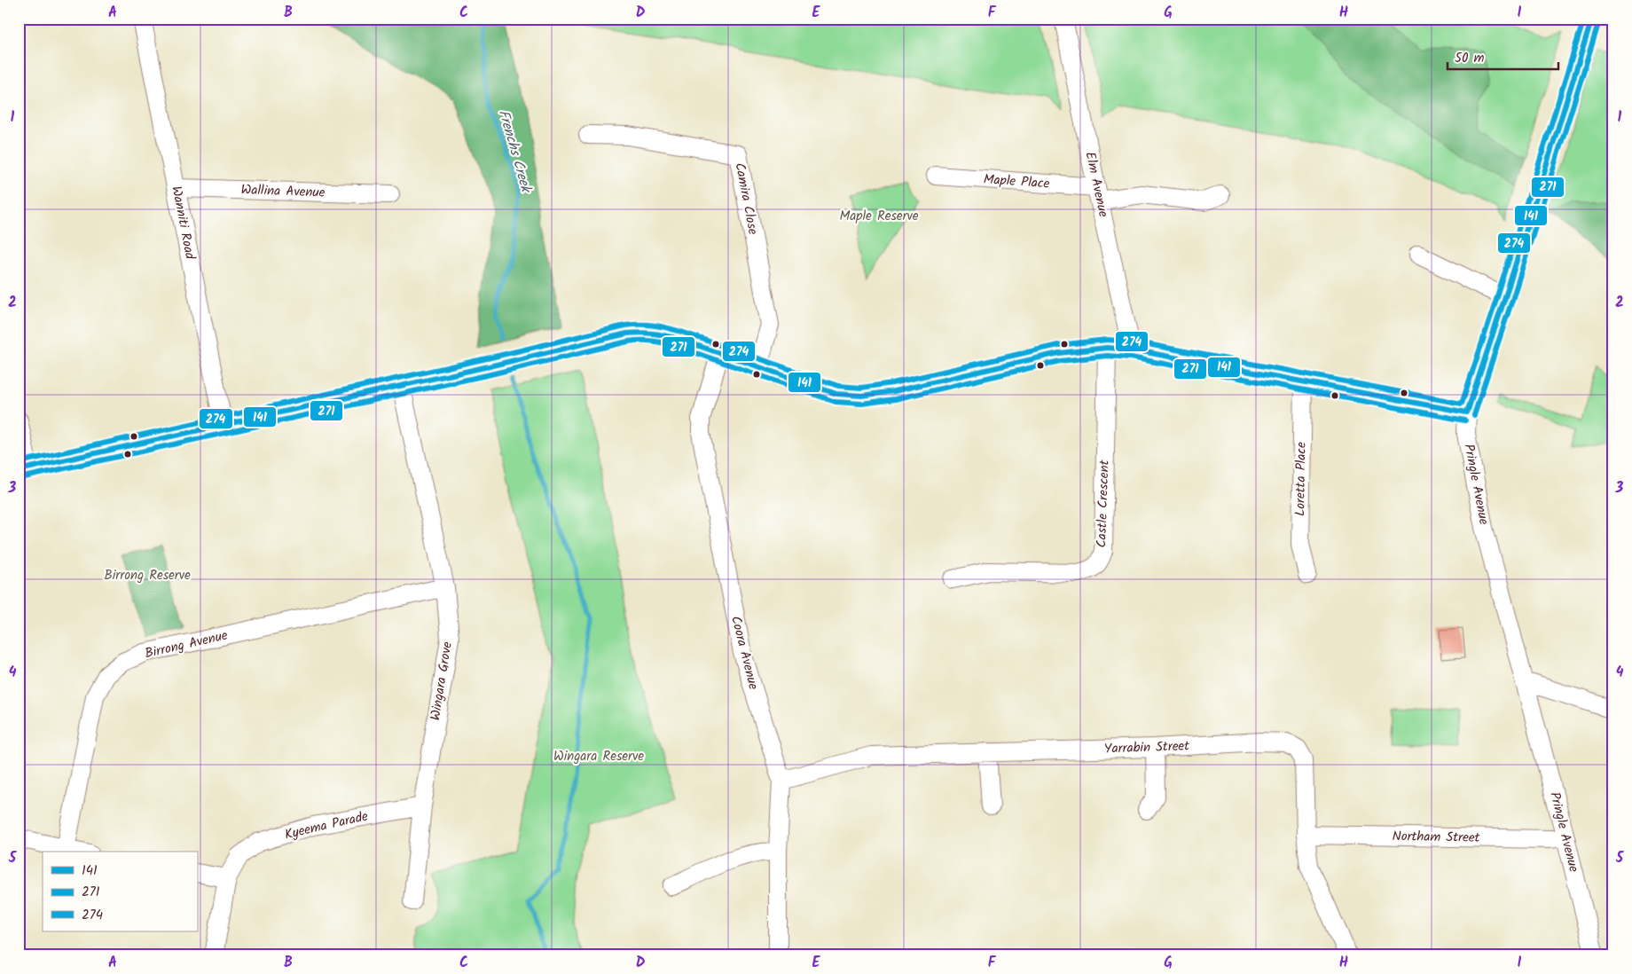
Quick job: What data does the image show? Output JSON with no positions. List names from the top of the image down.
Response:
{
  "streets": {
    "street": [
      "Maple Place",
      "Elm Avenue",
      "Wallina Avenue",
      "Camira Close",
      "Wanniti Road",
      "Loretta Place",
      "Pringle Avenue",
      "Castle Crescent",
      "Birrong Avenue",
      "Coora Avenue",
      "Wingara Grove",
      "Yarrabin Street",
      "Kyeema Parade",
      "Northam Street"
    ]
  },
  "crossings": [
    ["Maple Place", "Elm Avenue"],
    ["Wallina Avenue", "Wanniti Road"],
    ["Pringle Avenue", "Northam Street"],
    ["Birrong Avenue", "Wingara Grove"],
    ["Coora Avenue", "Yarrabin Street"],
    ["Wingara Grove", "Kyeema Parade"],
    ["Yarrabin Street", "Northam Street"]
  ],
  "water": ["Frenchs Creek"],
  "parks": ["Maple Reserve", "Birrong Reserve", "Wingara Reserve"],
  "lines": ["transit line 141", "transit line 274", "transit line 271"],
  "legend": ["141", "271", "274"],
  "scale_bar": "50 m",
  "grid": {
    "columns": [
      "A",
      "B",
      "C",
      "D",
      "E",
      "F",
      "G",
      "H",
      "I"
    ],
    "rows": [
      "1",
      "2",
      "3",
      "4",
      "5"
    ]
  }
}
